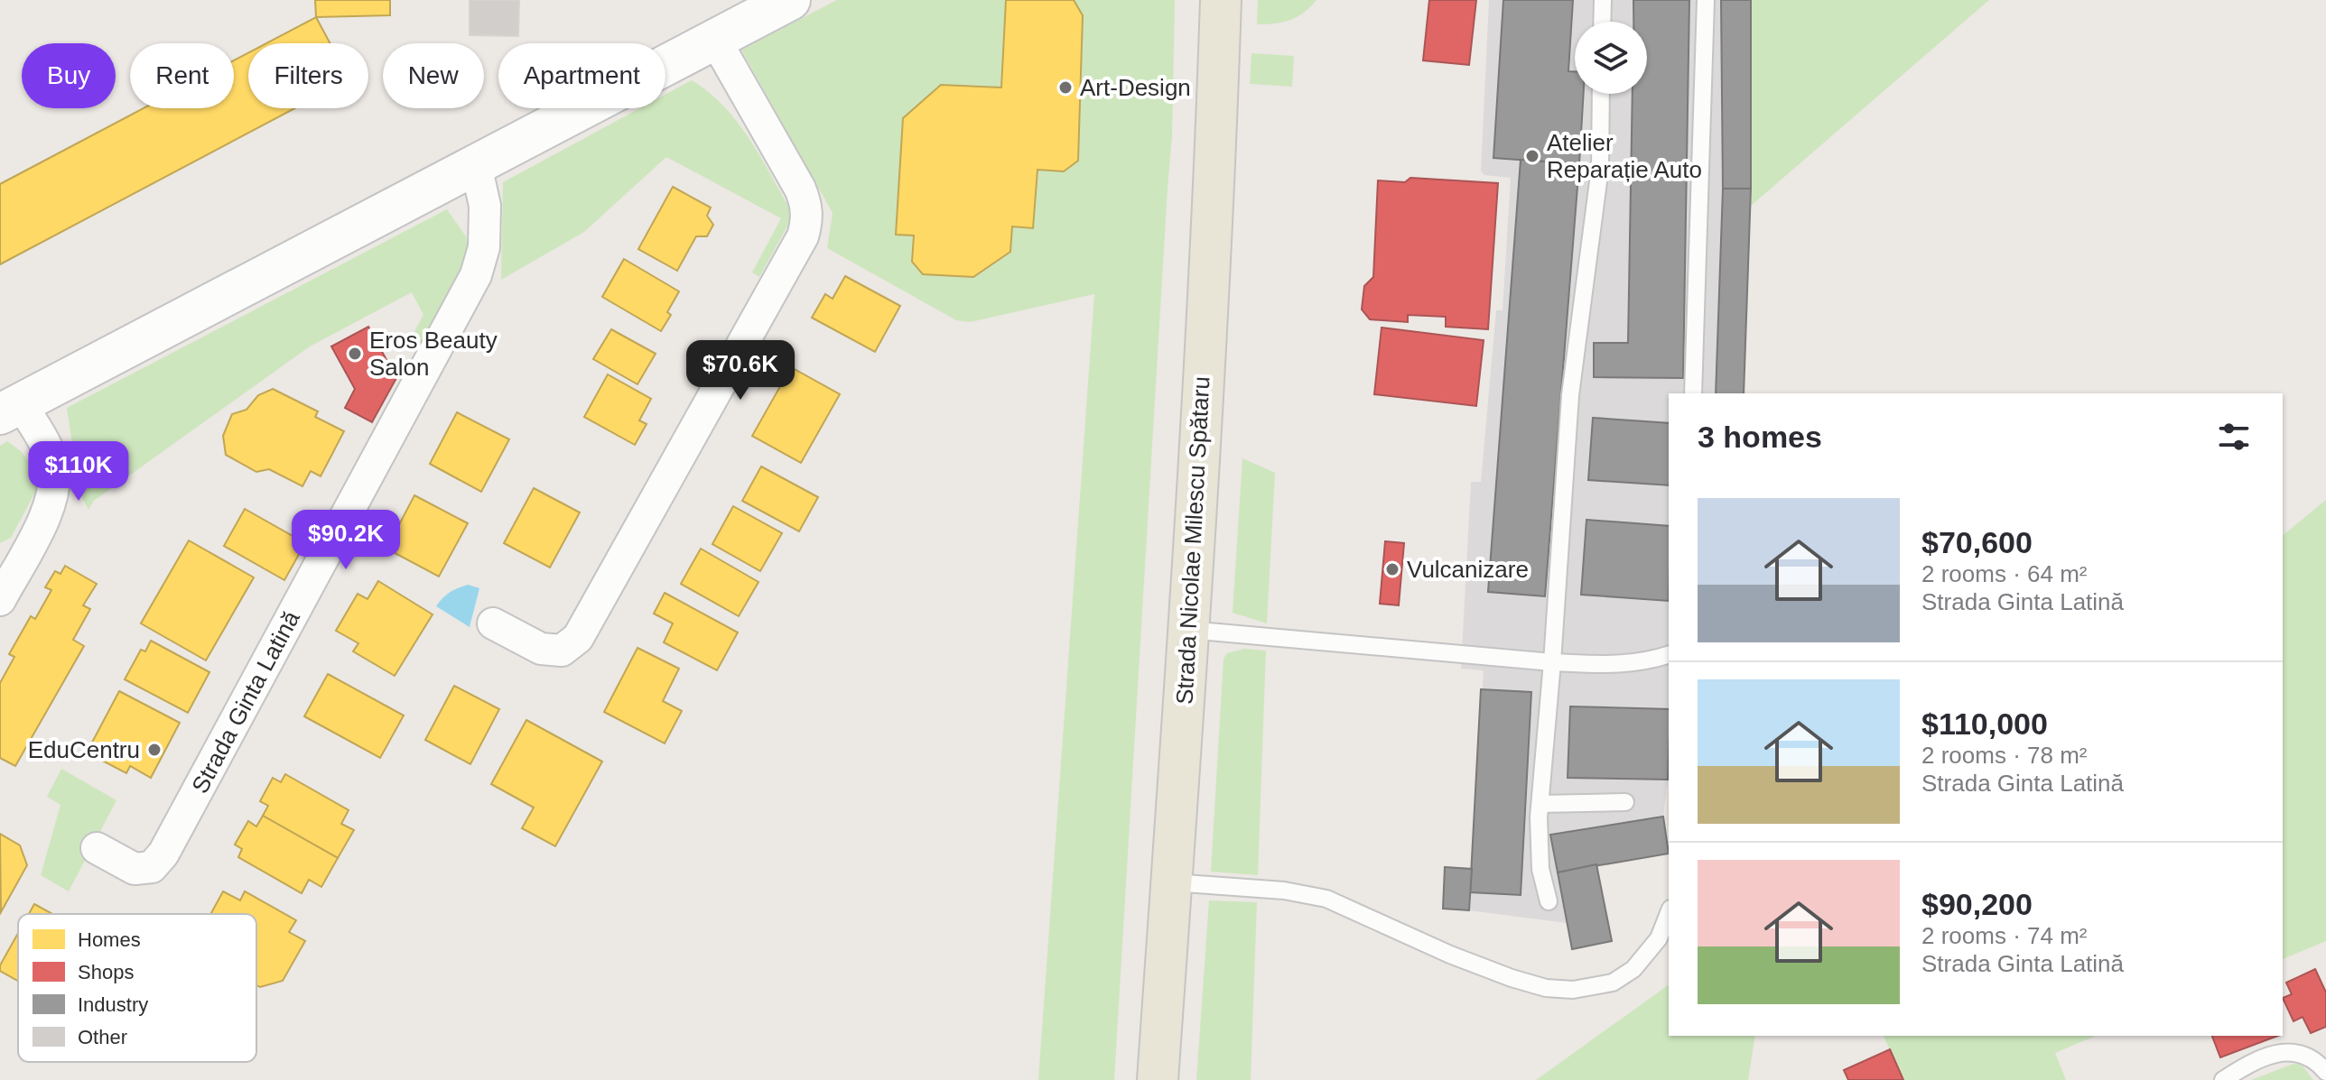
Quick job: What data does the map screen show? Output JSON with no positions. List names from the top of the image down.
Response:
{
  "streets": {
    "main road": ["Strada Nicolae Milescu Spătaru"],
    "street": ["Strada Ginta Latină"]
  },
  "places": [
    "Art-Design",
    "Atelier Reparație Auto",
    "Eros Beauty Salon",
    "Vulcanizare",
    "EduCentru"
  ],
  "legend": [
    "Homes",
    "Shops",
    "Industry",
    "Other"
  ],
  "page": {
    "chip": [
      "Buy",
      "Rent",
      "Filters",
      "New",
      "Apartment"
    ],
    "price": ["$70.6K", "$110K", "$90.2K"],
    "heading": "3 homes",
    "list": [
      {
        "name": "$70,600",
        "note": "2 rooms · 64 m² · Strada Ginta Latină"
      },
      {
        "name": "$110,000",
        "note": "2 rooms · 78 m² · Strada Ginta Latină"
      },
      {
        "name": "$90,200",
        "note": "2 rooms · 74 m² · Strada Ginta Latină"
      }
    ]
  }
}
